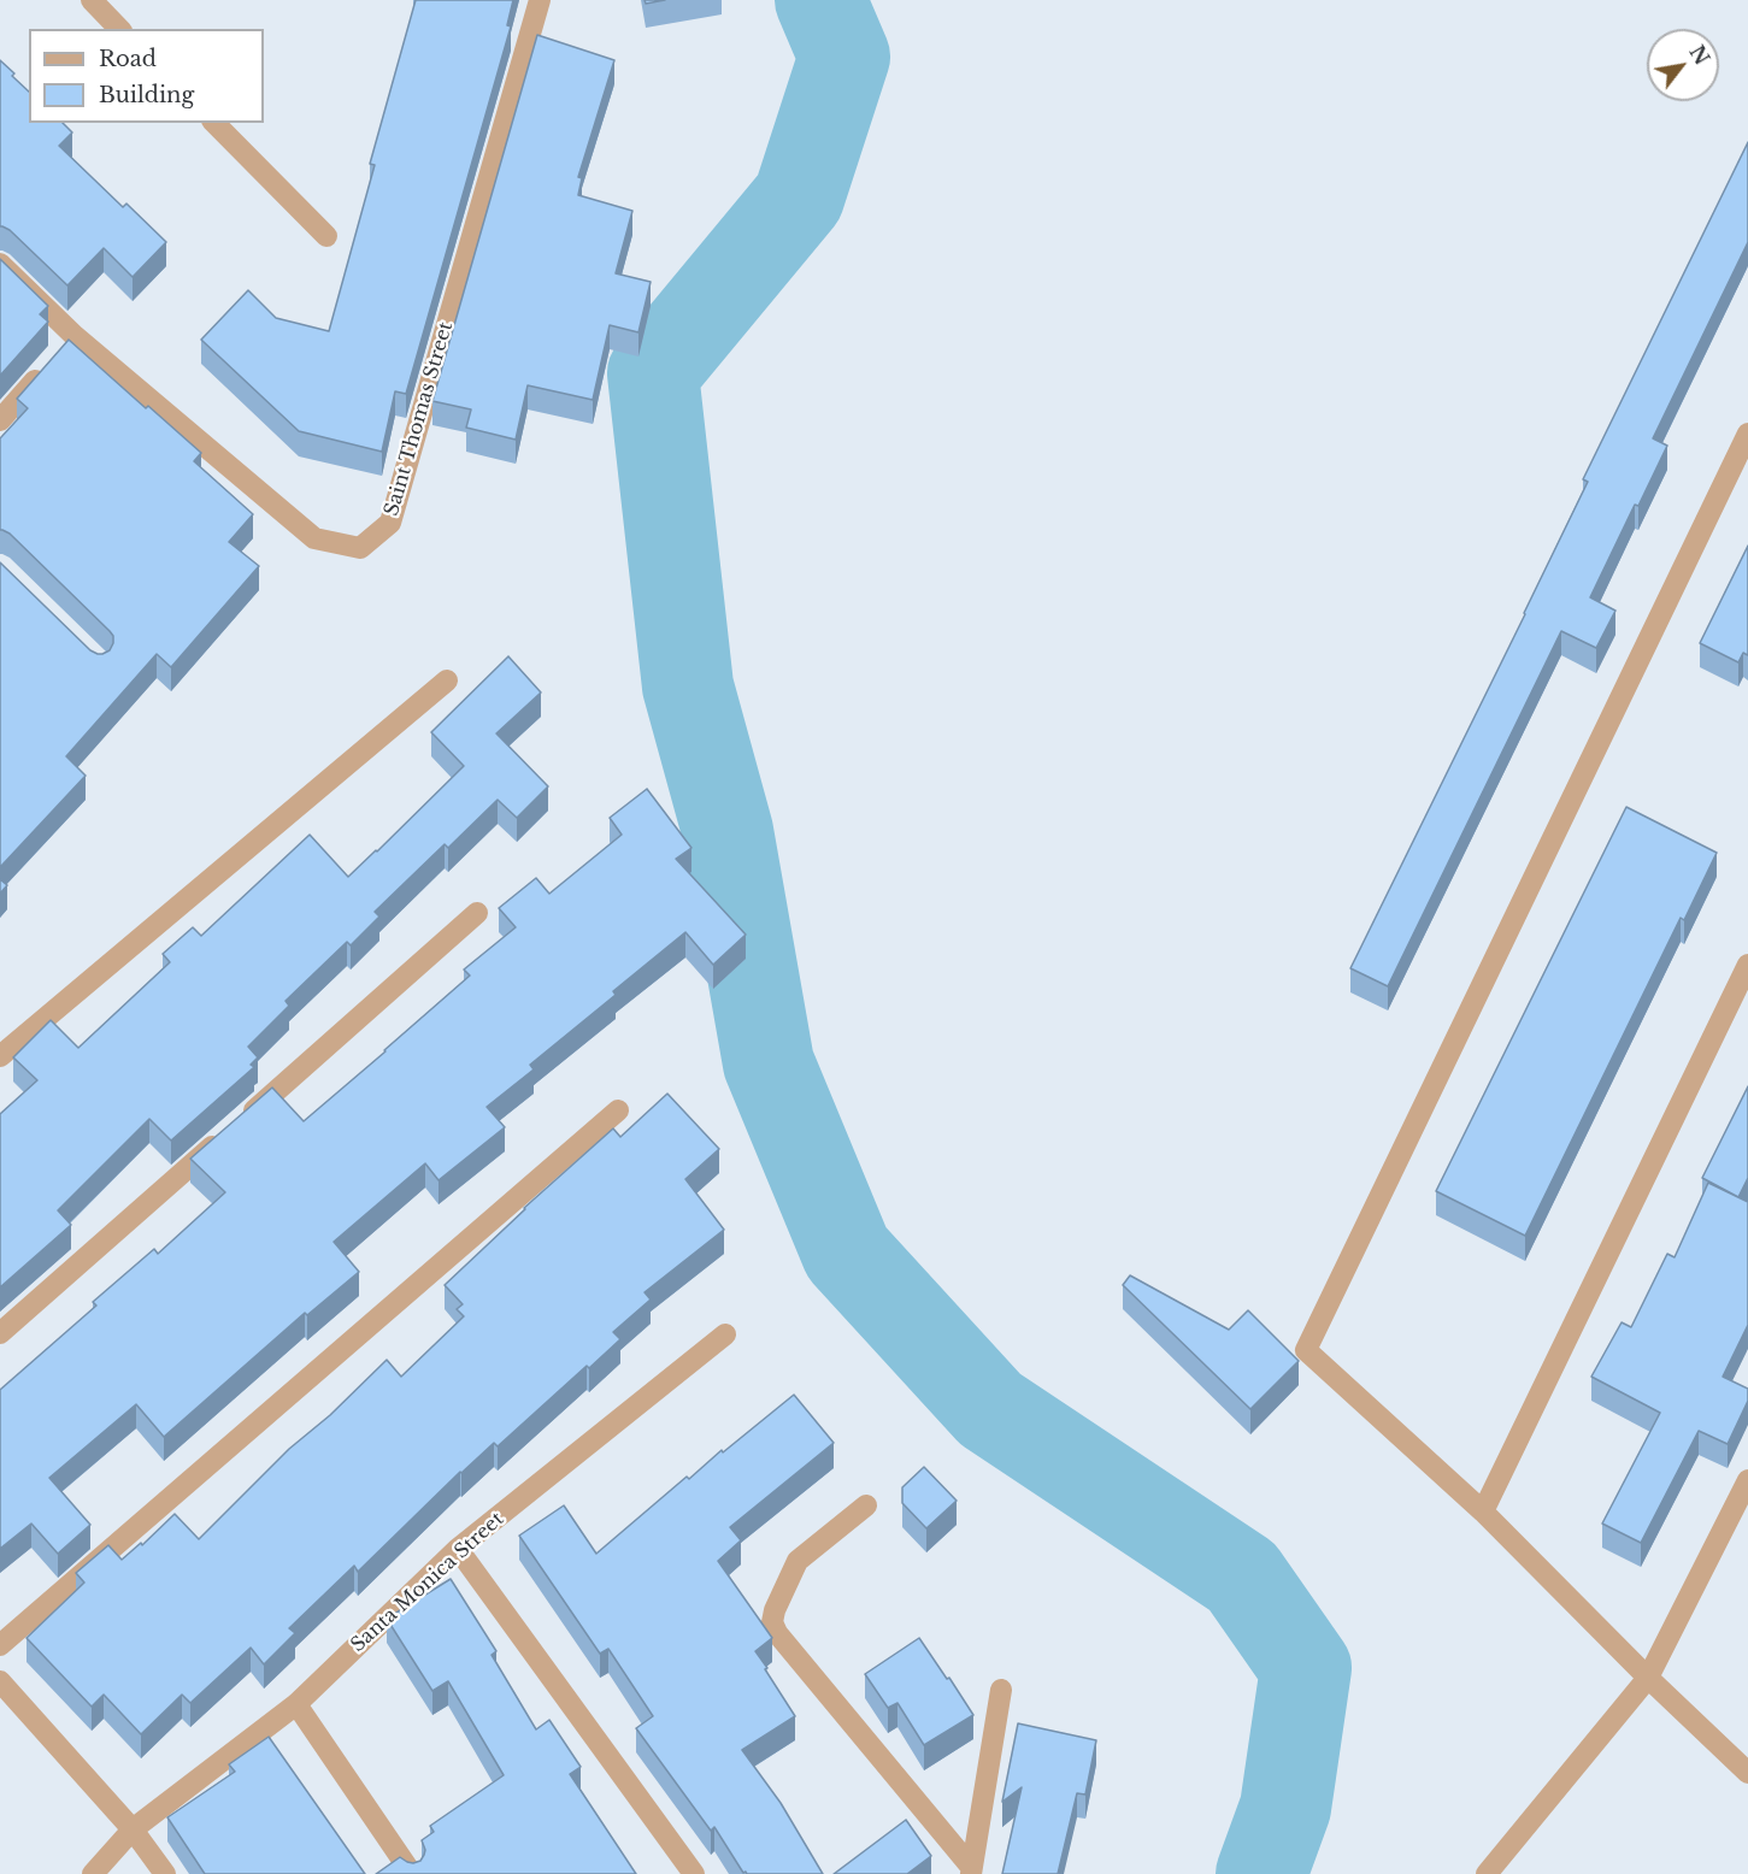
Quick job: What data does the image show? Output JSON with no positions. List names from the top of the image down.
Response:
{
  "streets": {
    "street": ["Saint Thomas Street", "Santa Monica Street"]
  },
  "legend": ["Road", "Building"],
  "north": "top right"
}
